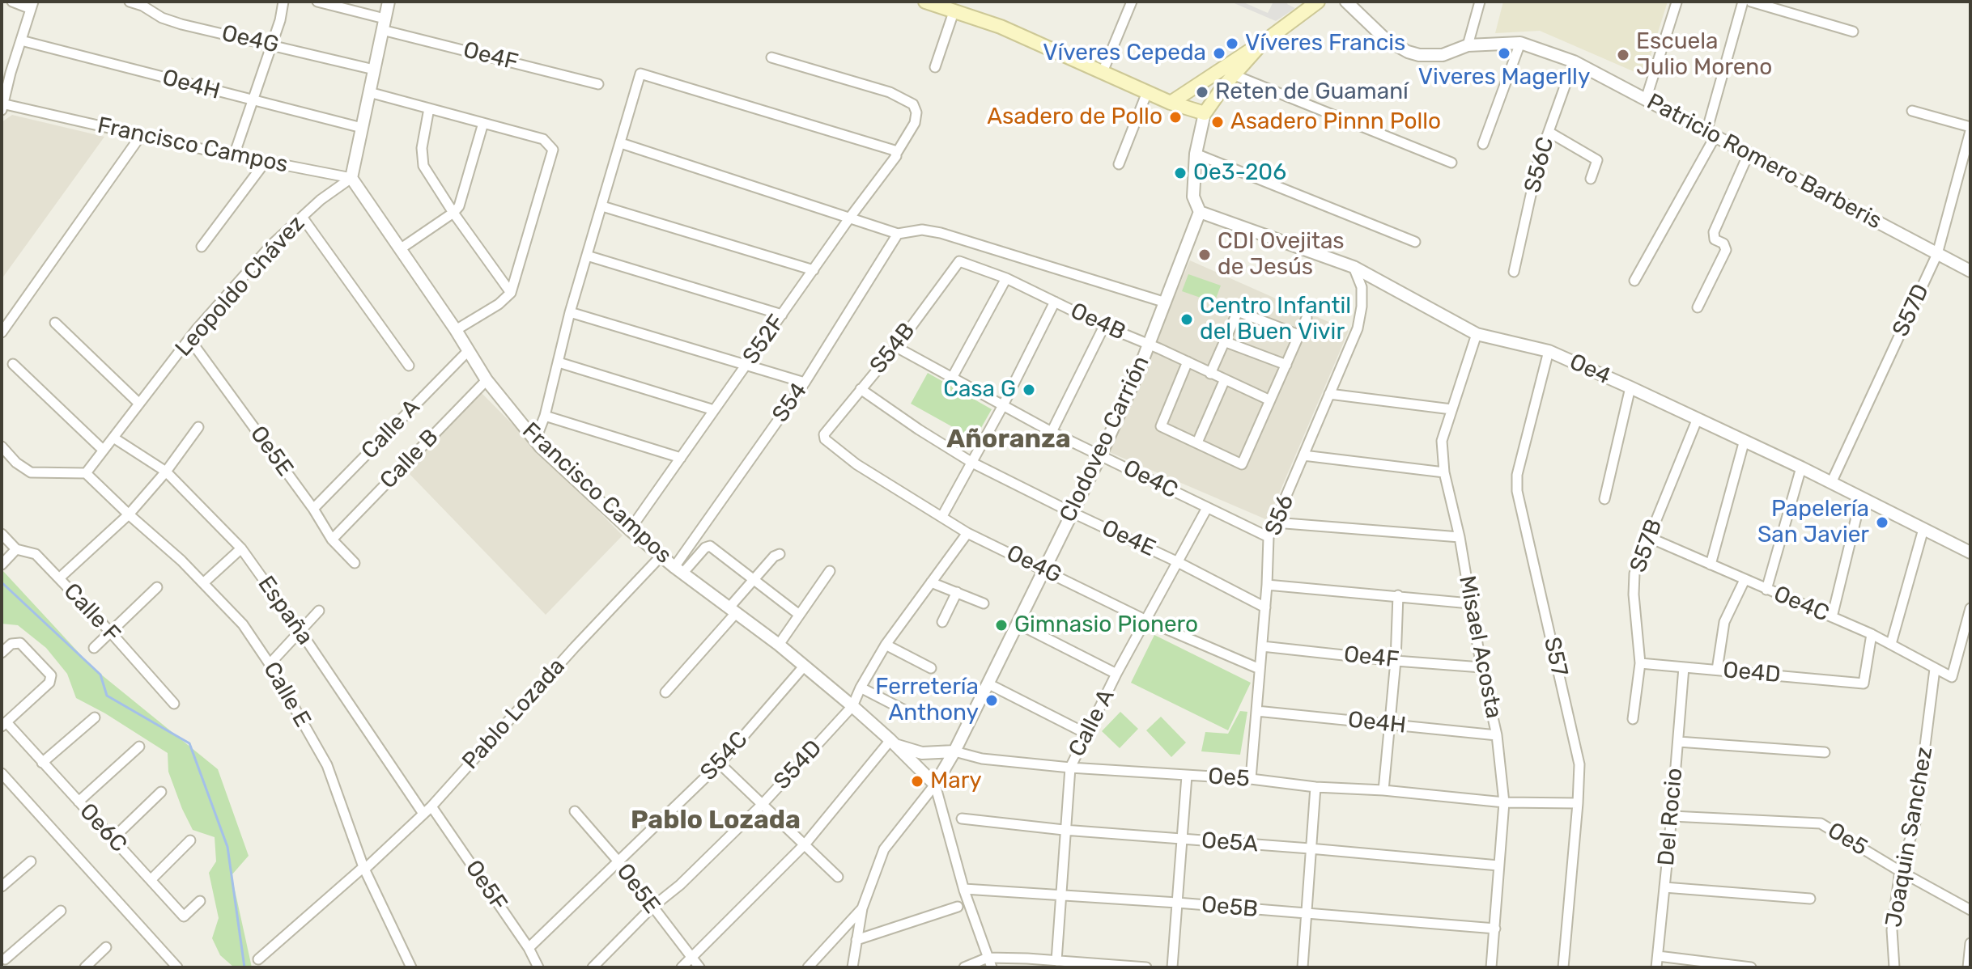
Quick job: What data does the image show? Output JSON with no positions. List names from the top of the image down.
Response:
{
  "streets": {
    "street": [
      "Oe4G",
      "Oe4F",
      "Oe4H",
      "Francisco Campos",
      "Patricio Romero Barberis",
      "S56C",
      "Leopoldo Chávez",
      "S57D",
      "Oe4B",
      "S52F",
      "S54B",
      "Oe4",
      "S54",
      "Calle A",
      "Clodoveo Carrión",
      "Oe5E",
      "Calle B",
      "Oe4C",
      "S56",
      "Oe4E",
      "S57B",
      "España",
      "Calle F",
      "Misael Acosta",
      "S57",
      "Oe4D",
      "Calle E",
      "Pablo Lozada",
      "S54C",
      "S54D",
      "Oe5",
      "Del Rocio",
      "Oe6C",
      "Joaquin Sanchez",
      "Oe5A",
      "Oe5F",
      "Oe5B"
    ]
  },
  "crossings": [
    ["Oe4G", "S54B"],
    ["Oe4G", "Calle A"],
    ["Oe4G", "Clodoveo Carrión"],
    ["Oe4G", "S56"],
    ["Oe4G", "S54D"],
    ["Oe4F", "S56"],
    ["Oe4F", "Misael Acosta"],
    ["Oe4H", "S56"],
    ["Oe4H", "Misael Acosta"],
    ["Francisco Campos", "Leopoldo Chávez"],
    ["Francisco Campos", "S52F"],
    ["Francisco Campos", "S54"],
    ["Francisco Campos", "Calle A"],
    ["Francisco Campos", "Clodoveo Carrión"],
    ["Francisco Campos", "Calle B"],
    ["Francisco Campos", "Pablo Lozada"],
    ["Francisco Campos", "S54C"],
    ["Francisco Campos", "S54D"],
    ["Francisco Campos", "Oe5B"],
    ["Patricio Romero Barberis", "S56C"],
    ["Patricio Romero Barberis", "S57D"],
    ["Leopoldo Chávez", "Oe5E"],
    ["Leopoldo Chávez", "España"],
    ["Leopoldo Chávez", "Calle E"],
    ["S57D", "Oe4"],
    ["Oe4B", "S54B"],
    ["Oe4B", "Clodoveo Carrión"],
    ["S54B", "Oe4C"],
    ["S54B", "Oe4E"],
    ["Oe4", "Clodoveo Carrión"],
    ["Oe4", "S56"],
    ["Oe4", "S57B"],
    ["Oe4", "Misael Acosta"],
    ["Oe4", "S57"],
    ["Calle A", "Oe5E"],
    ["Calle A", "Oe4C"],
    ["Calle A", "Oe4E"],
    ["Calle A", "Oe5"],
    ["Calle A", "Oe5A"],
    ["Calle A", "Oe5B"],
    ["Clodoveo Carrión", "Oe4C"],
    ["Clodoveo Carrión", "Oe4E"],
    ["Clodoveo Carrión", "Oe5"],
    ["Oe5E", "Calle B"],
    ["Oe5E", "S54C"],
    ["Oe5E", "S54D"],
    ["Oe4C", "S56"],
    ["Oe4C", "S57B"],
    ["Oe4C", "Oe4D"],
    ["Oe4C", "Joaquin Sanchez"],
    ["S56", "Oe4E"],
    ["S56", "Oe5"],
    ["S57B", "Oe4D"],
    ["España", "Pablo Lozada"],
    ["Misael Acosta", "Oe5"],
    ["Misael Acosta", "Oe5A"],
    ["Misael Acosta", "Oe5B"],
    ["S57", "Oe5"],
    ["Oe4D", "Del Rocio"],
    ["Calle E", "Pablo Lozada"],
    ["Pablo Lozada", "Oe5F"],
    ["S54C", "Oe5F"],
    ["Oe5", "Del Rocio"],
    ["Oe5", "Joaquin Sanchez"]
  ],
  "districts": ["Añoranza", "Pablo Lozada"],
  "places": [
    "Víveres Francis",
    "Víveres Cepeda",
    "Viveres Magerlly",
    "Escuela Julio Moreno",
    "Reten de Guamaní",
    "Asadero de Pollo",
    "Asadero Pinnn Pollo",
    "Oe3-206",
    "CDI Ovejitas de Jesús",
    "Centro Infantil del Buen Vivir",
    "Casa G",
    "Papelería San Javier",
    "Gimnasio Pionero",
    "Ferretería Anthony",
    "Mary"
  ]
}
